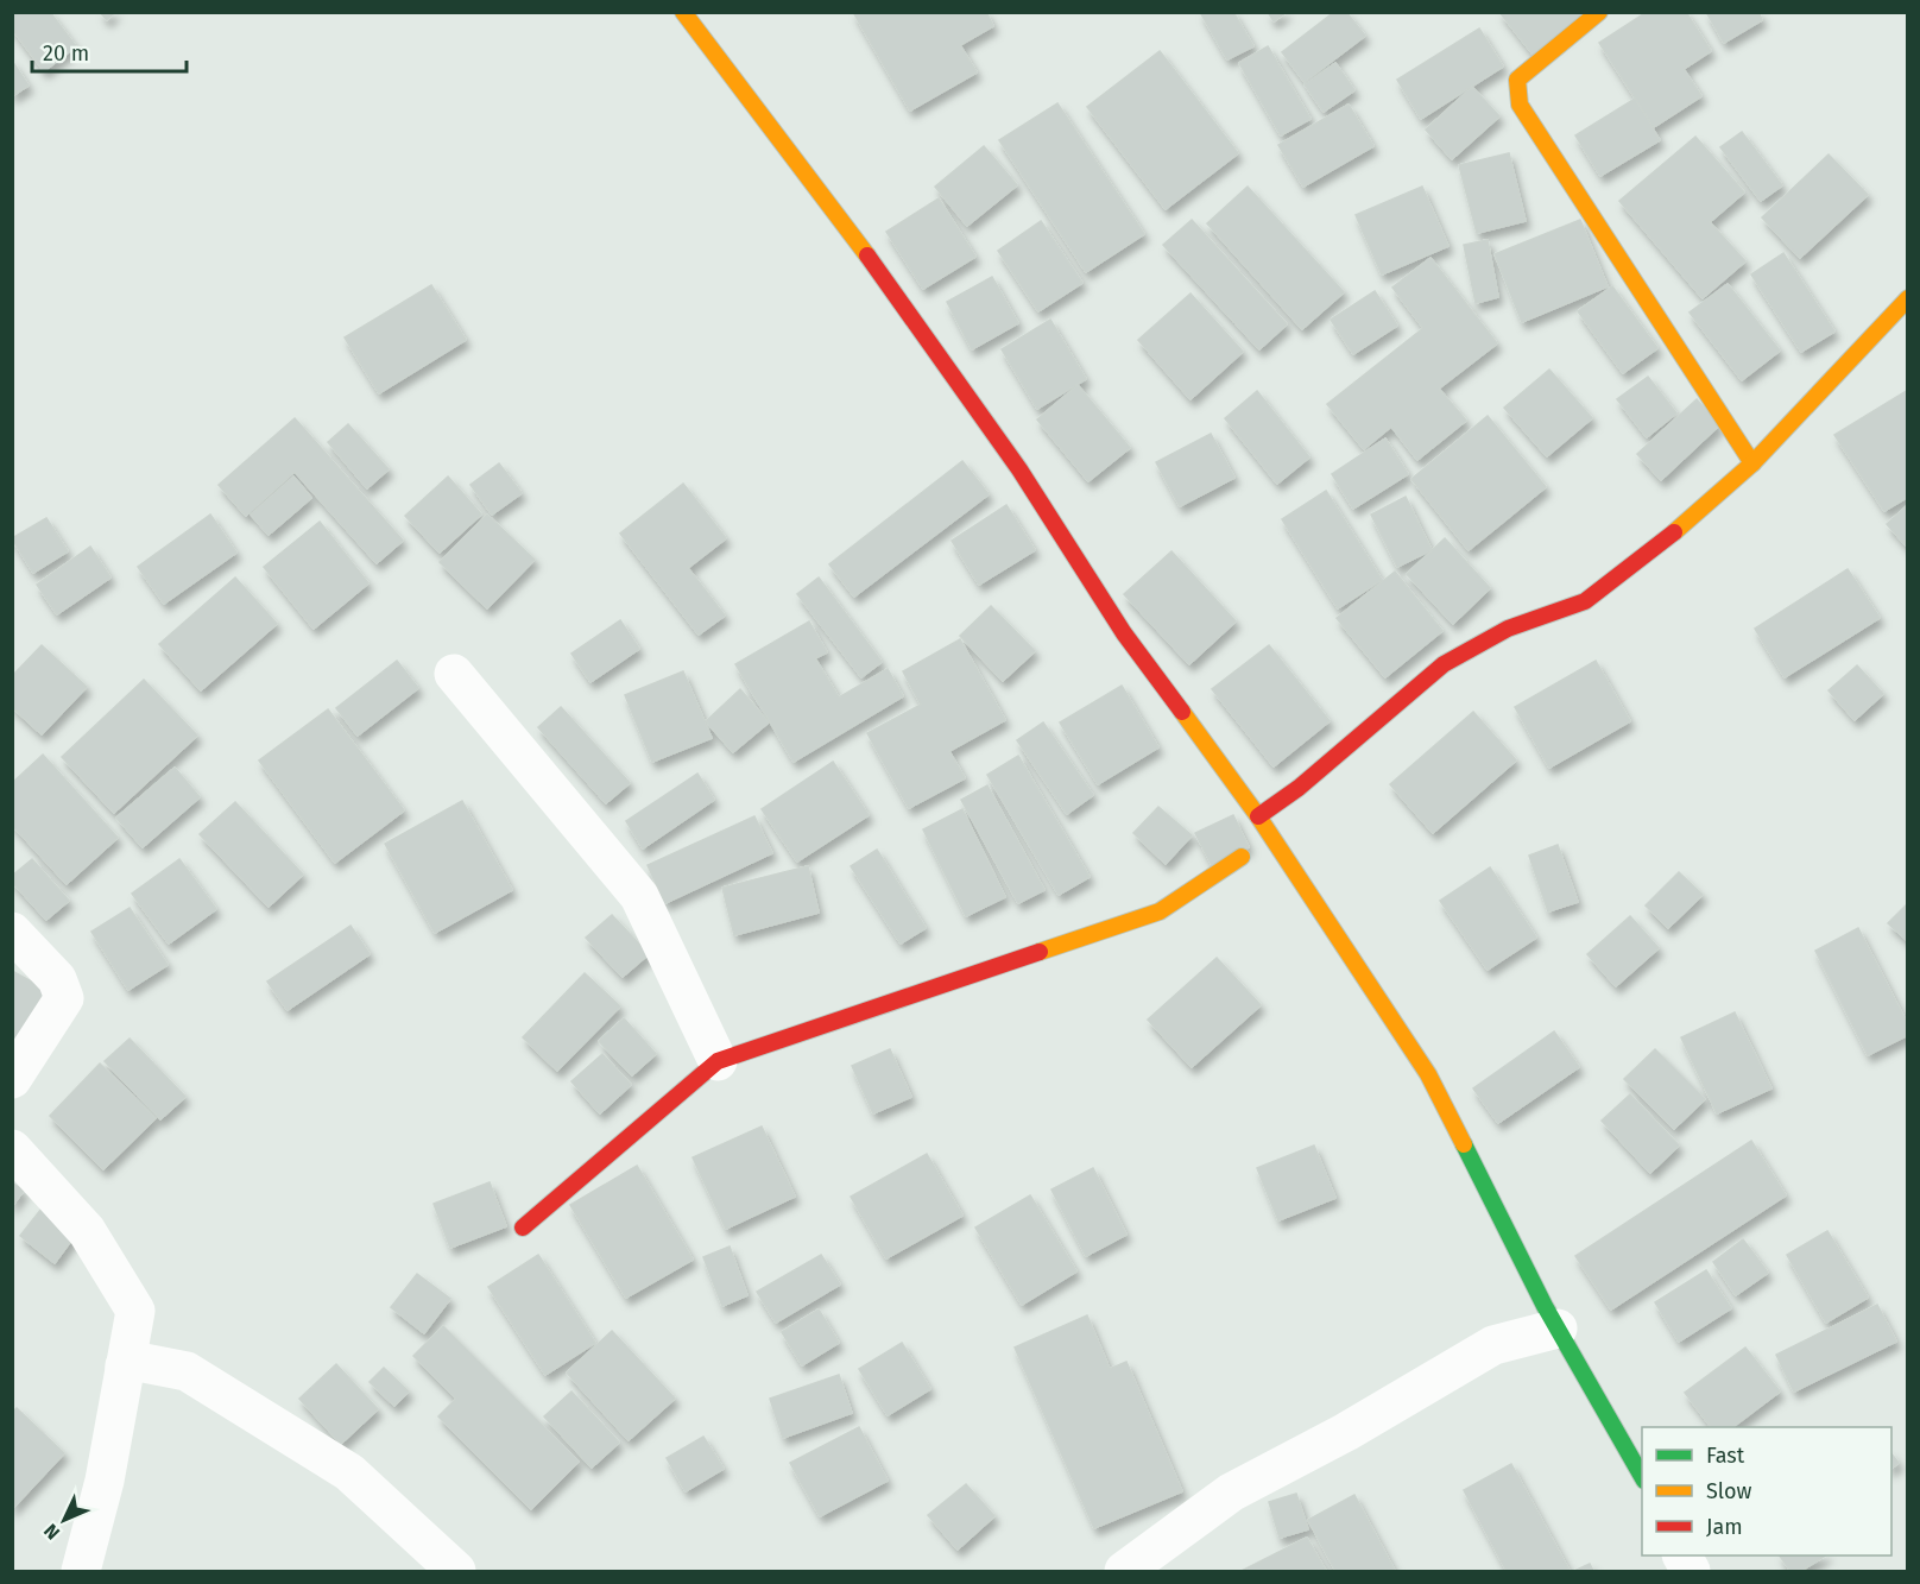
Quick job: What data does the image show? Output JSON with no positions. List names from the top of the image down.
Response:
{
  "legend": ["Fast", "Slow", "Jam"],
  "scale_bar": "20 m",
  "north": "bottom left"
}
